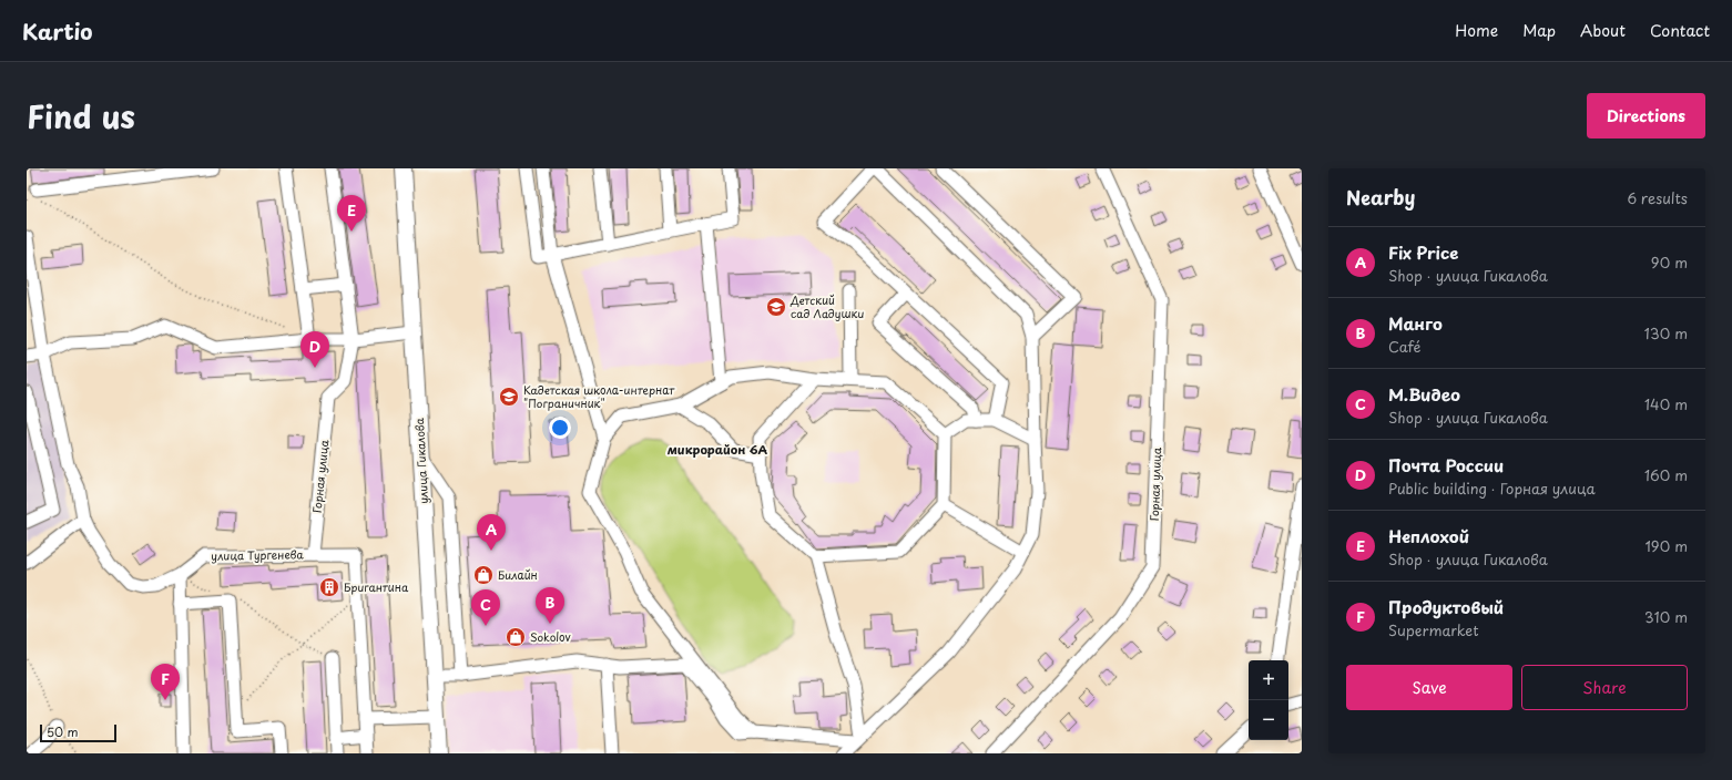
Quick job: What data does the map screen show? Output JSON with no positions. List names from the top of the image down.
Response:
{
  "streets": {
    "main road": ["улица Гикалова"],
    "street": ["Горная улица", "улица Тургенева"]
  },
  "crossings": [
    ["Горная улица", "улица Тургенева"]
  ],
  "districts": ["микрорайон 6А"],
  "places": {
    "school or university": ["Детский сад Ладушки", "Кадетская школа-интернат \"Пограничник\""],
    "shop": ["Билайн", "Sokolov"],
    "building": ["Бригантина"]
  },
  "scale_bar": "50 m",
  "page": {
    "header": "Kartio",
    "nav": [
      "Home",
      "Map",
      "About",
      "Contact"
    ],
    "title": "Find us",
    "buttons": [
      "Directions",
      ["Save", "Share"]
    ],
    "heading": ["Nearby", "6 results"],
    "pins": [
      "E",
      "D",
      "A",
      "B",
      "C",
      "F"
    ],
    "list": [
      {
        "mark": "A",
        "name": "Fix Price",
        "note": "Shop · улица Гикалова",
        "value": "90 m"
      },
      {
        "mark": "B",
        "name": "Манго",
        "note": "Café",
        "value": "130 m"
      },
      {
        "mark": "C",
        "name": "М.Видео",
        "note": "Shop · улица Гикалова",
        "value": "140 m"
      },
      {
        "mark": "D",
        "name": "Почта России",
        "note": "Public building · Горная улица",
        "value": "160 m"
      },
      {
        "mark": "E",
        "name": "Неплохой",
        "note": "Shop · улица Гикалова",
        "value": "190 m"
      },
      {
        "mark": "F",
        "name": "Продуктовый",
        "note": "Supermarket",
        "value": "310 m"
      }
    ],
    "map_buttons": ["+", "−"],
    "scale": "50 m"
  }
}
